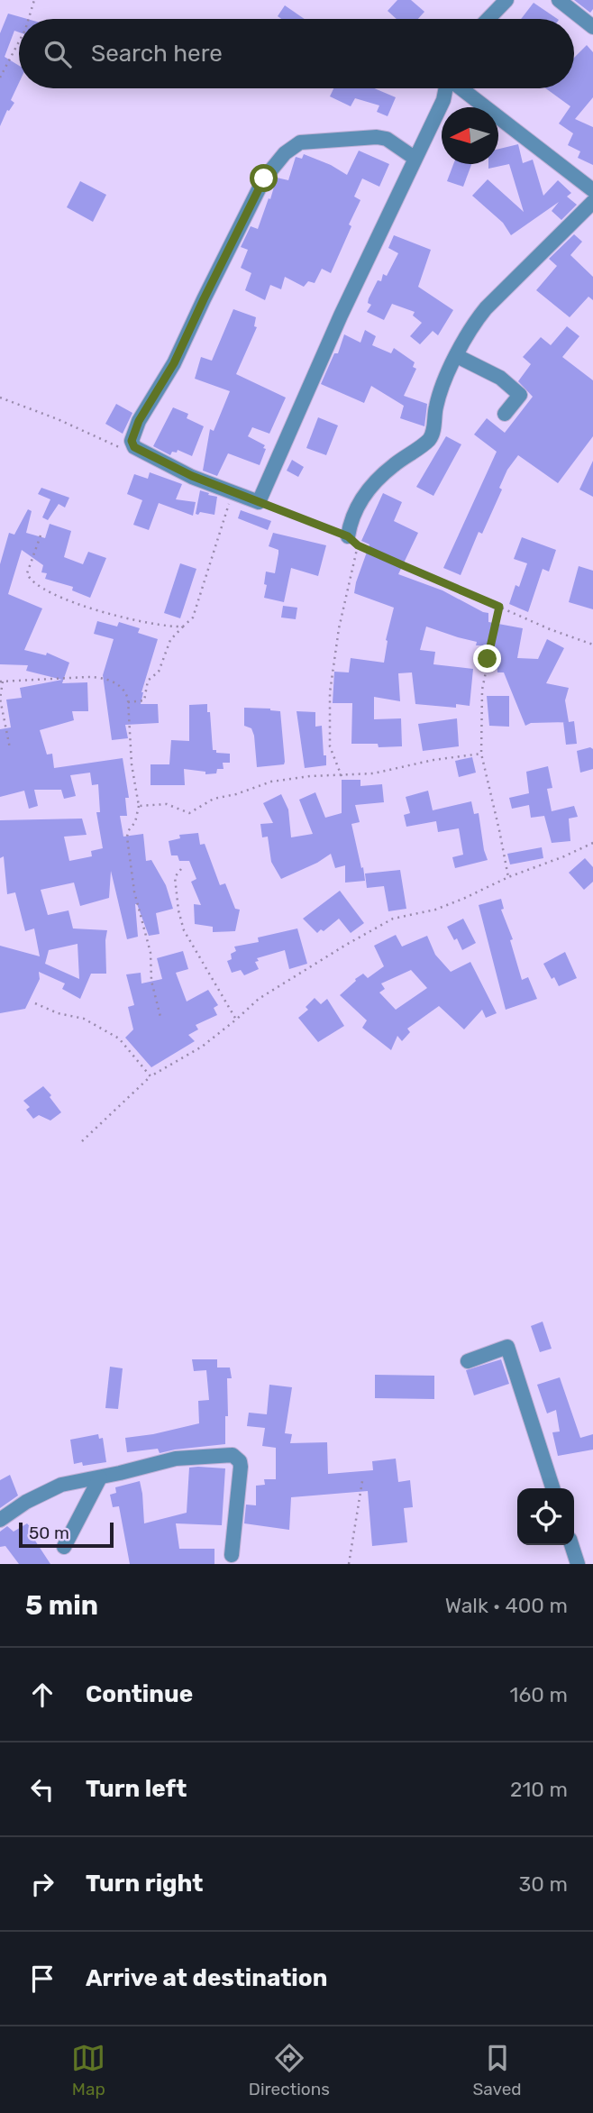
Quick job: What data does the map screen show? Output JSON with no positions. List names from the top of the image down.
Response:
{
  "scale_bar": "50 m",
  "north": "left",
  "page": {
    "search": "Search here",
    "scale": "50 m",
    "heading": ["5 min", "Walk · 400 m"],
    "list": [
      ["Continue", "160 m"],
      ["Turn left", "210 m"],
      ["Turn right", "30 m"],
      "Arrive at destination"
    ],
    "nav": ["Map", "Directions", "Saved"]
  }
}
